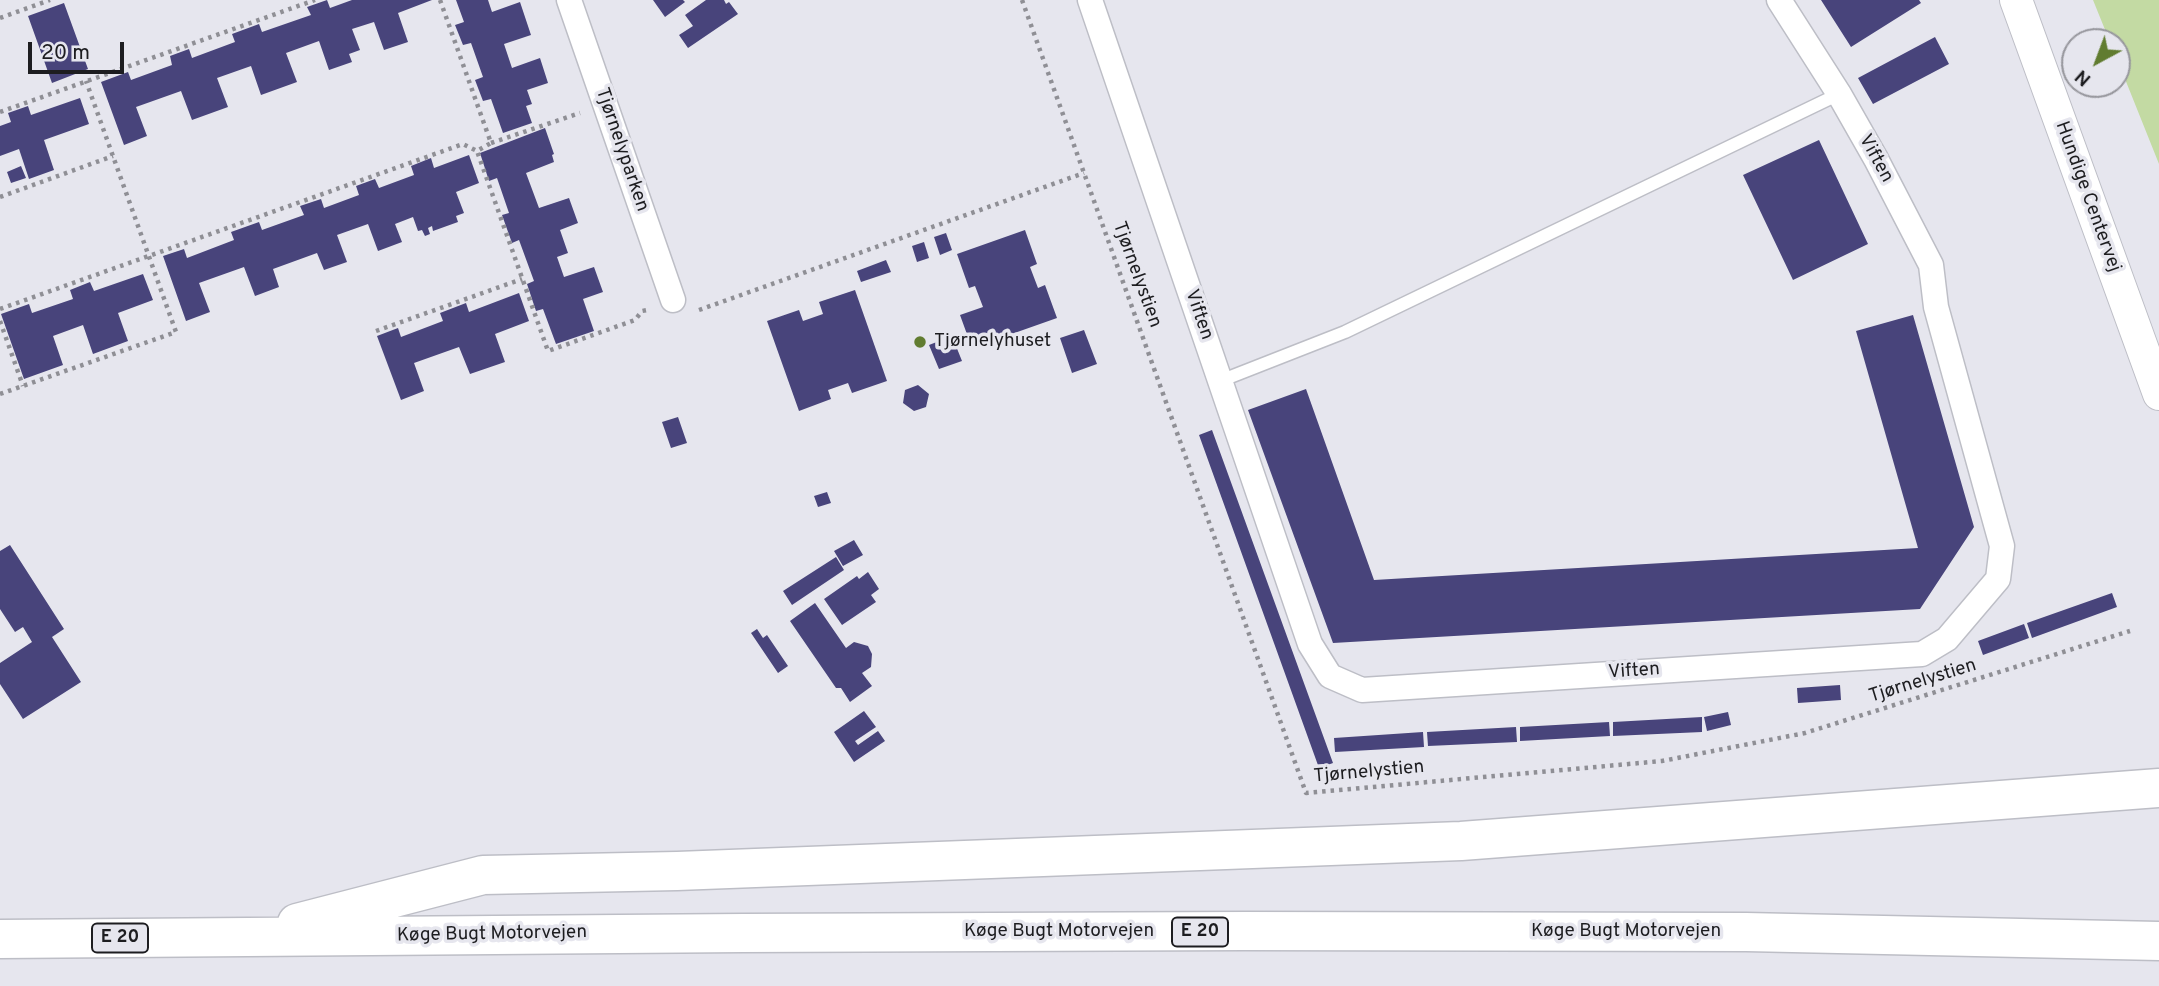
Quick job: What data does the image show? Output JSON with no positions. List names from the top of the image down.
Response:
{
  "streets": {
    "highway": ["Køge Bugt Motorvejen", "E 20"],
    "street": ["Tjørnelyparken", "Viften", "Hundige Centervej"],
    "path": ["Tjørnelystien"]
  },
  "places": ["Tjørnelyhuset"],
  "scale_bar": "20 m",
  "north": "bottom left"
}
